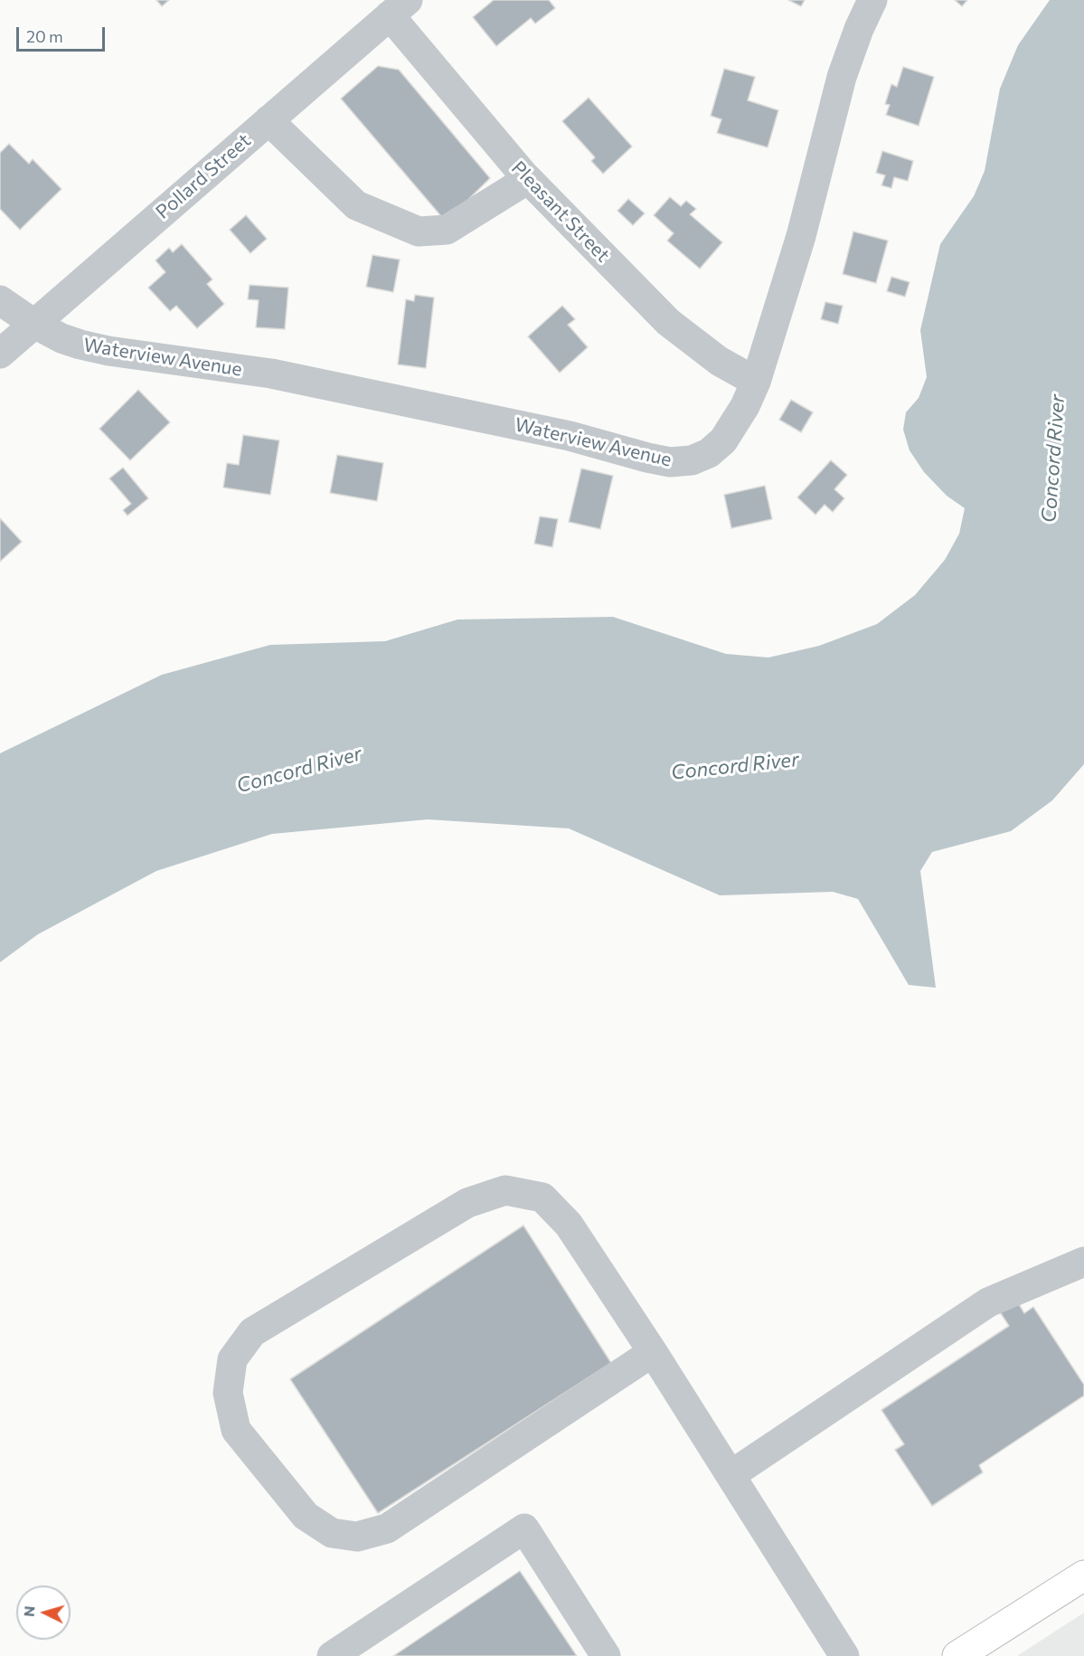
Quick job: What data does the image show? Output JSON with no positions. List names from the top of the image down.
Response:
{
  "streets": {
    "street": ["Pollard Street", "Pleasant Street", "Waterview Avenue"]
  },
  "crossings": [
    ["Pollard Street", "Pleasant Street"],
    ["Pollard Street", "Waterview Avenue"],
    ["Pleasant Street", "Waterview Avenue"]
  ],
  "water": ["Concord River"],
  "scale_bar": "20 m",
  "north": "left"
}
